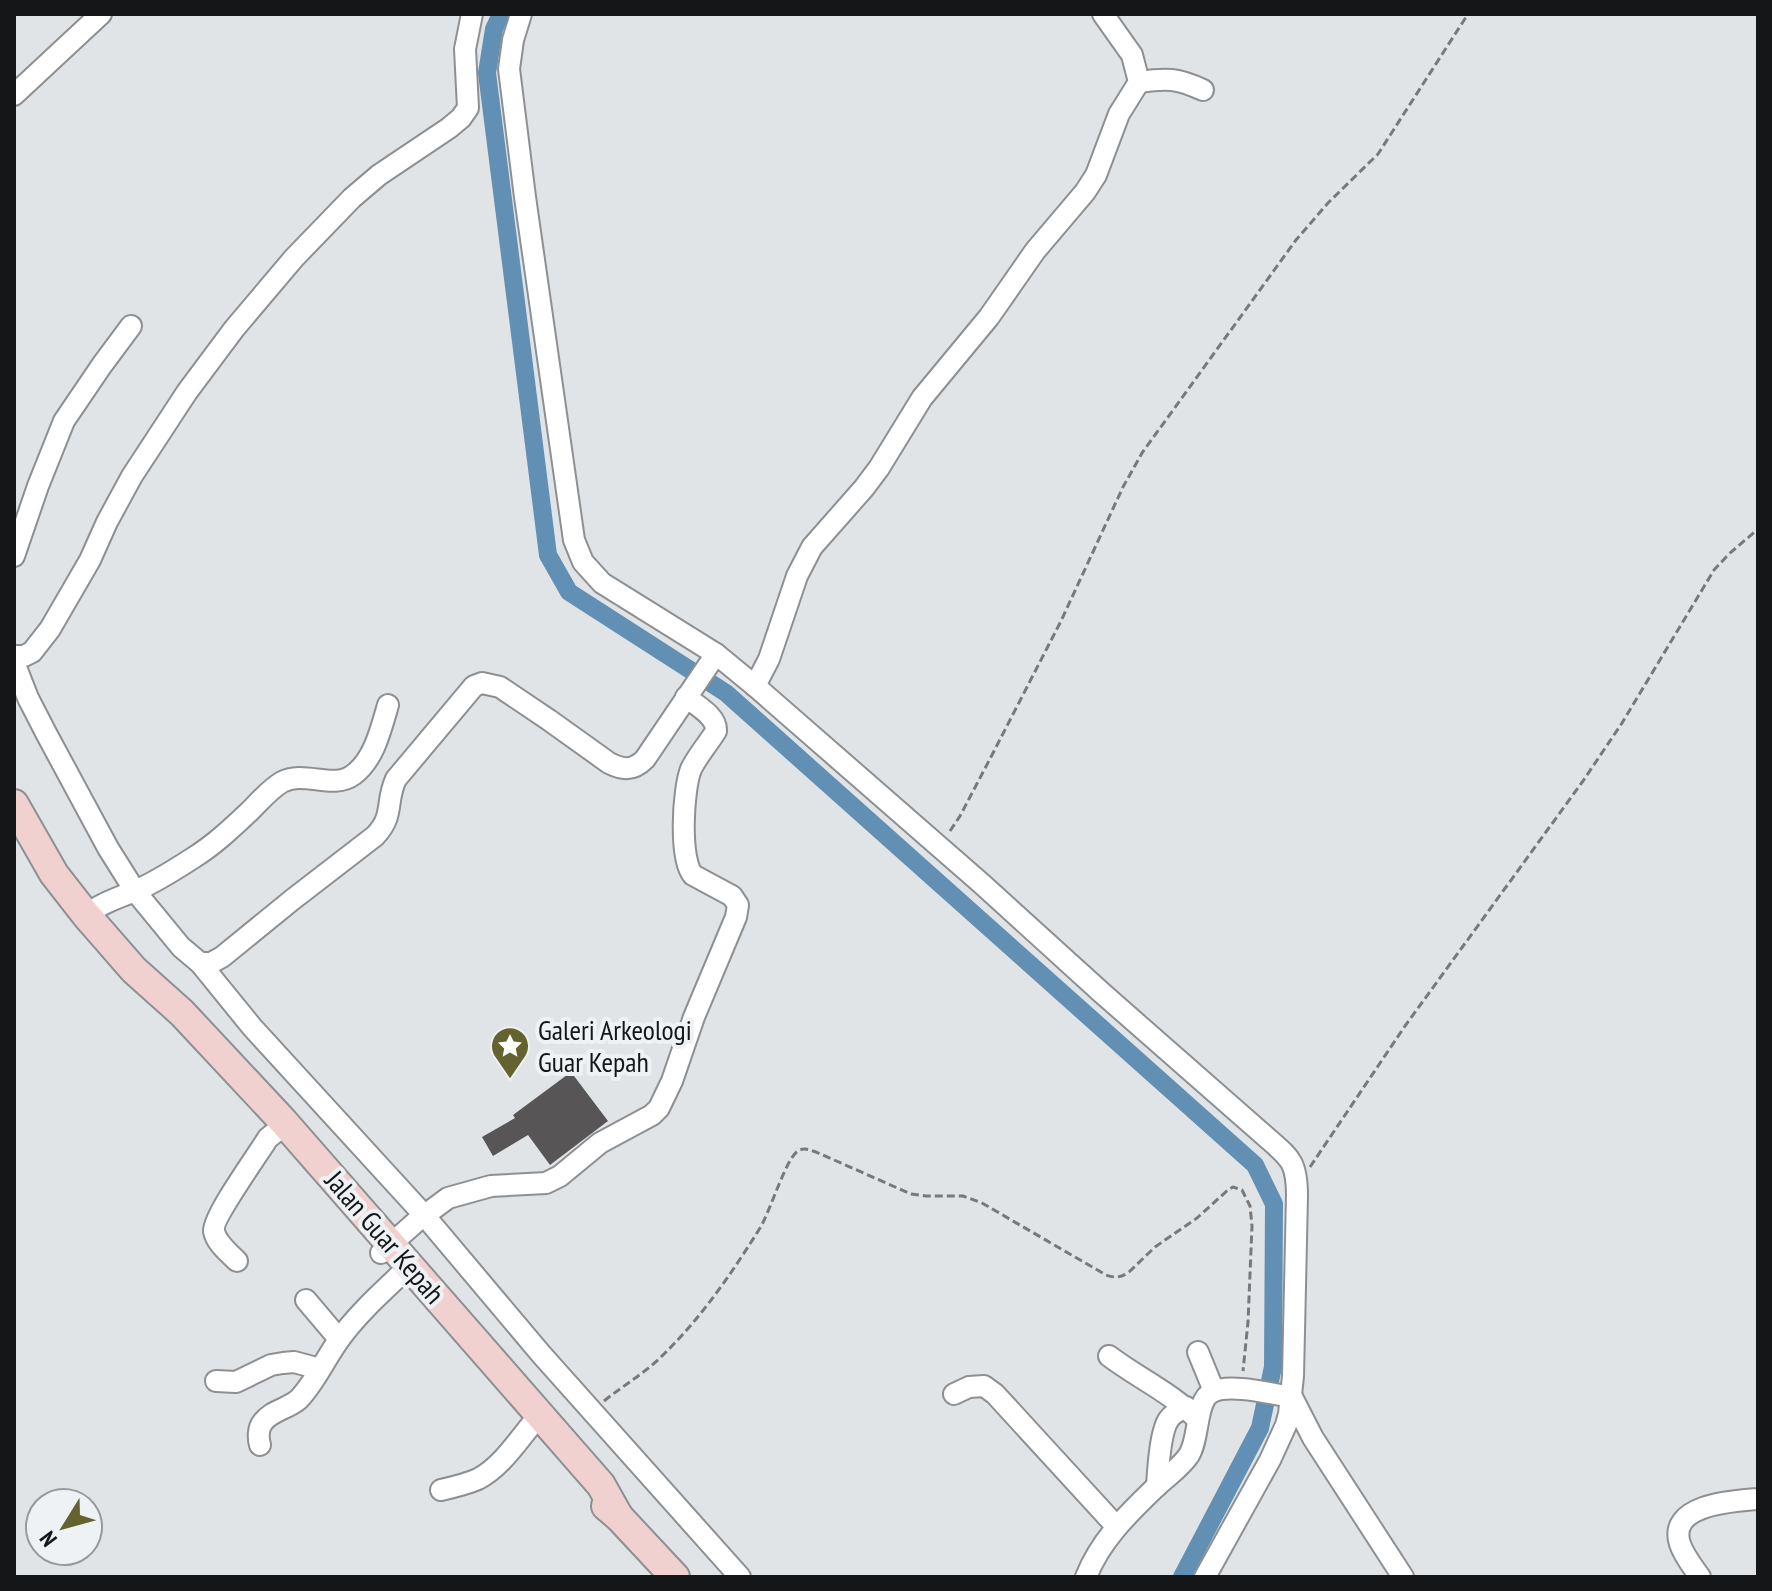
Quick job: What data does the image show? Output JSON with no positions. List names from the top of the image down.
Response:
{
  "streets": {
    "main road": ["Jalan Guar Kepah"]
  },
  "places": {
    "place": ["Galeri Arkeologi Guar Kepah"]
  },
  "north": "bottom left"
}
